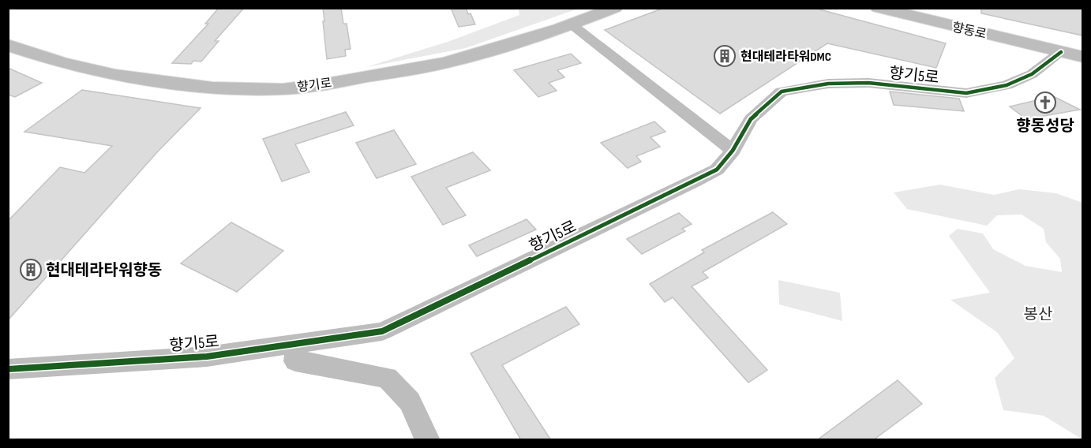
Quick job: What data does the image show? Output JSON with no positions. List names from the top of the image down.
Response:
{
  "streets": {
    "main road": ["향동로", "향기로"],
    "street": ["향기5로"]
  },
  "crossings": [
    ["향동로", "향기5로"]
  ],
  "parks": ["봉산"],
  "places": {
    "building": ["현대테라타워DMC", "현대테라타워향동"],
    "church": ["향동성당"]
  }
}
